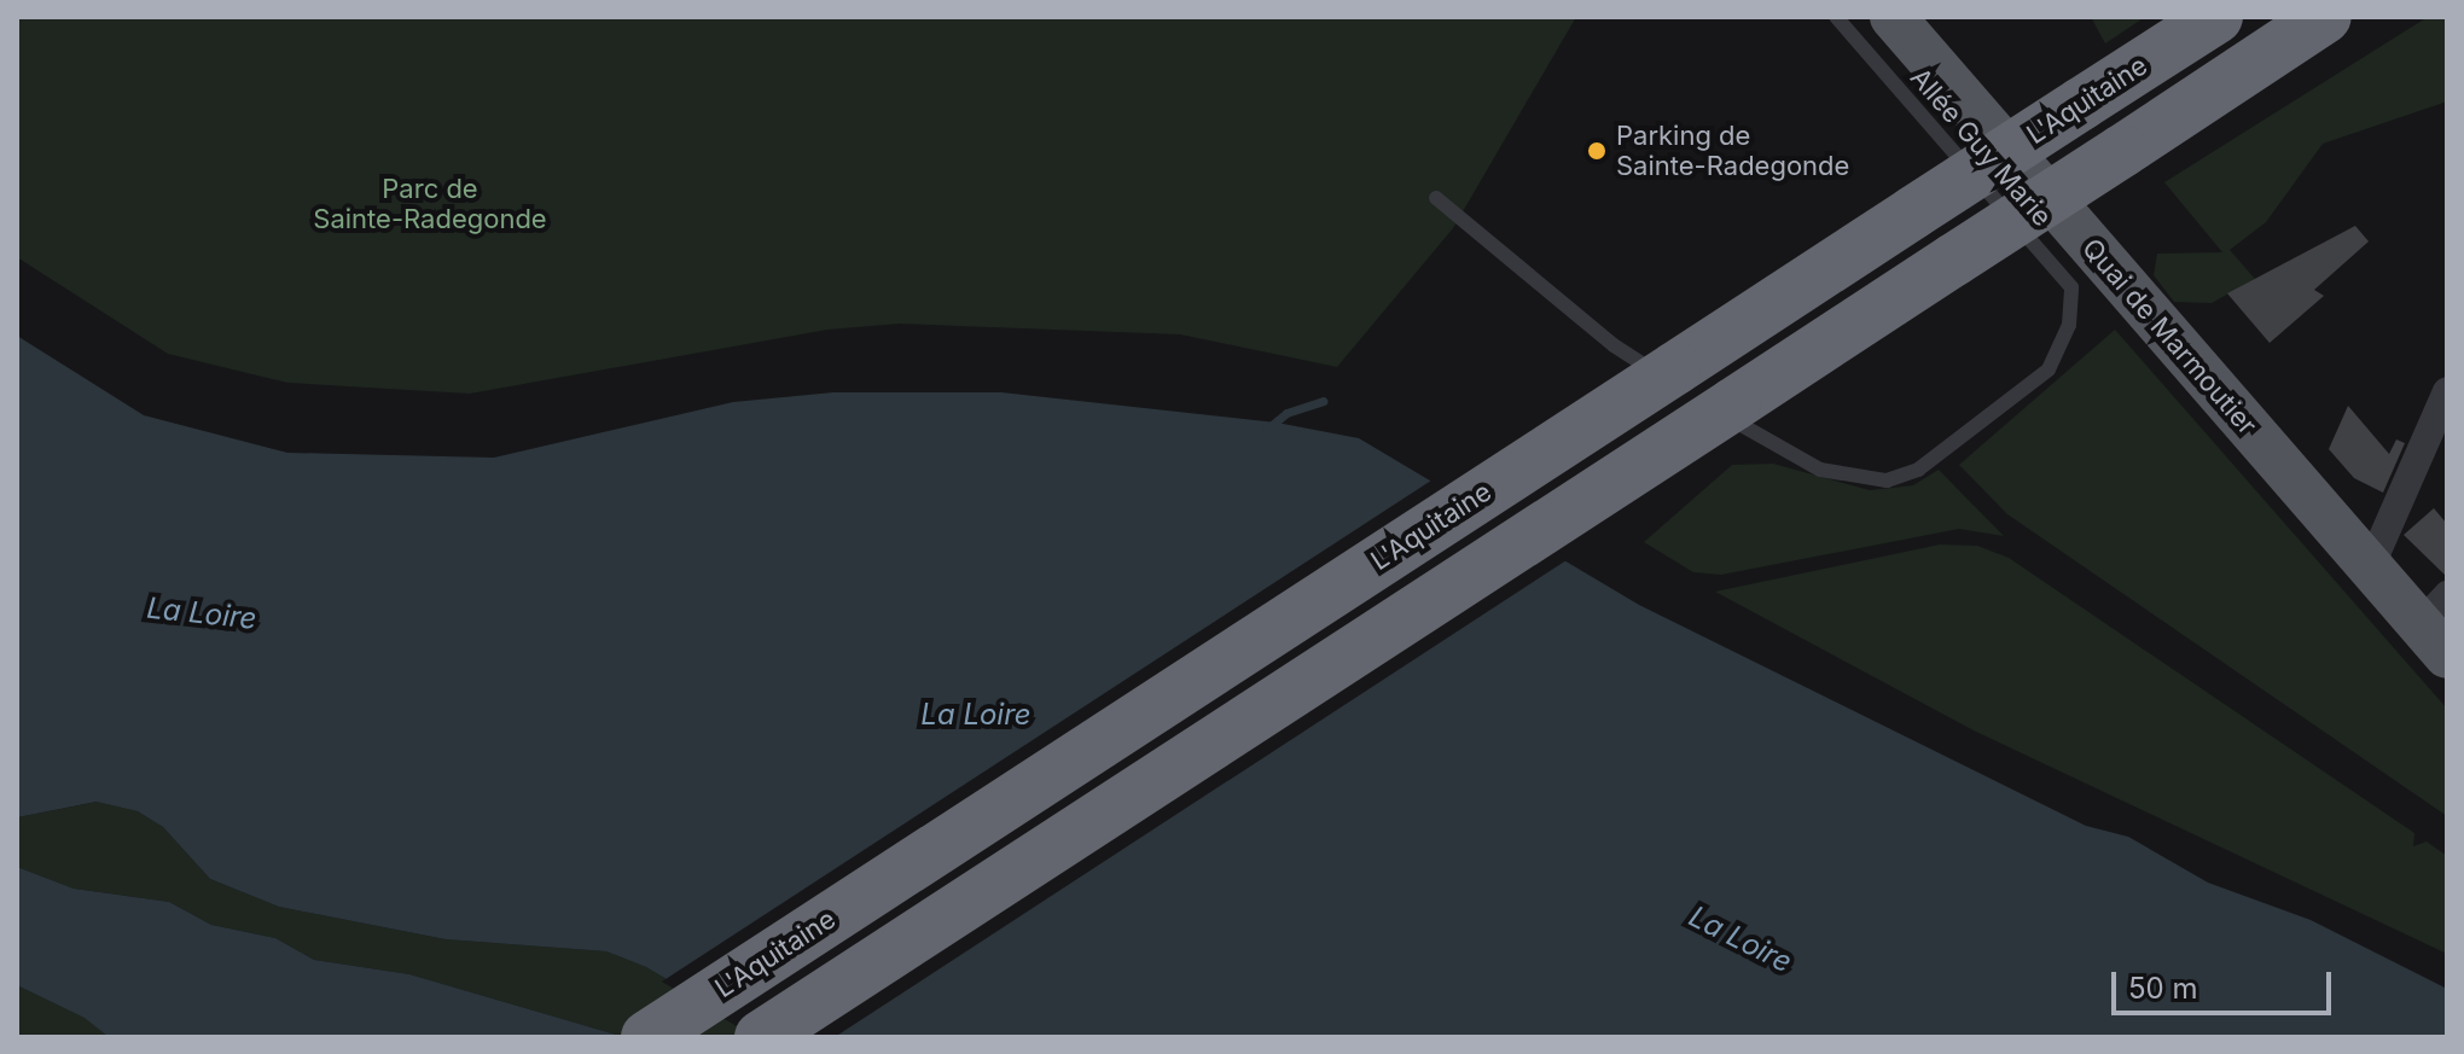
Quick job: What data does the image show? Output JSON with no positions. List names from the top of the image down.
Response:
{
  "streets": {
    "highway": ["L'Aquitaine"],
    "main road": ["Quai de Marmoutier"],
    "lane": ["Allée Guy Marie"]
  },
  "water": ["La Loire"],
  "parks": ["Parc de Sainte-Radegonde"],
  "places": ["Parking de Sainte-Radegonde"],
  "scale_bar": "50 m"
}
